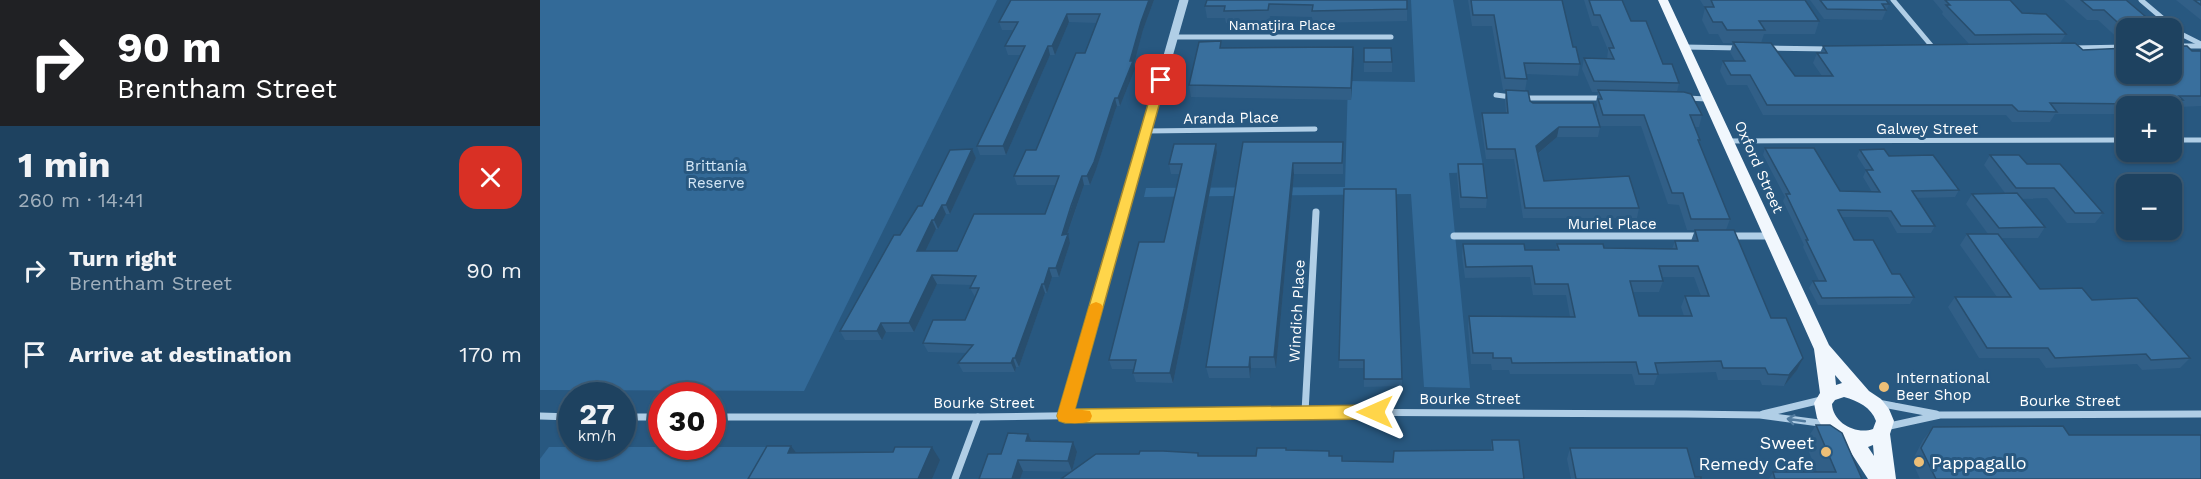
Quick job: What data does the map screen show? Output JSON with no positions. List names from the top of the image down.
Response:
{
  "streets": {
    "main road": ["Oxford Street"],
    "street": [
      "Namatjira Place",
      "Aranda Place",
      "Galwey Street",
      "Muriel Place",
      "Windich Place",
      "Bourke Street"
    ]
  },
  "crossings": [
    ["Galwey Street", "Oxford Street"],
    ["Oxford Street", "Bourke Street"],
    ["Windich Place", "Bourke Street"]
  ],
  "parks": ["Brittania Reserve"],
  "places": ["International Beer Shop", "Sweet Remedy Cafe", "Pappagallo"],
  "page": {
    "turn": ["90 m", "Brentham Street"],
    "map_buttons": ["+", "−"],
    "heading": ["1 min", "260 m · 14:41"],
    "list": [
      {
        "name": "Turn right",
        "note": "Brentham Street",
        "value": "90 m"
      },
      {
        "name": "Arrive at destination",
        "value": "170 m"
      }
    ],
    "speed": "27 km/h",
    "limit": "30"
  }
}
